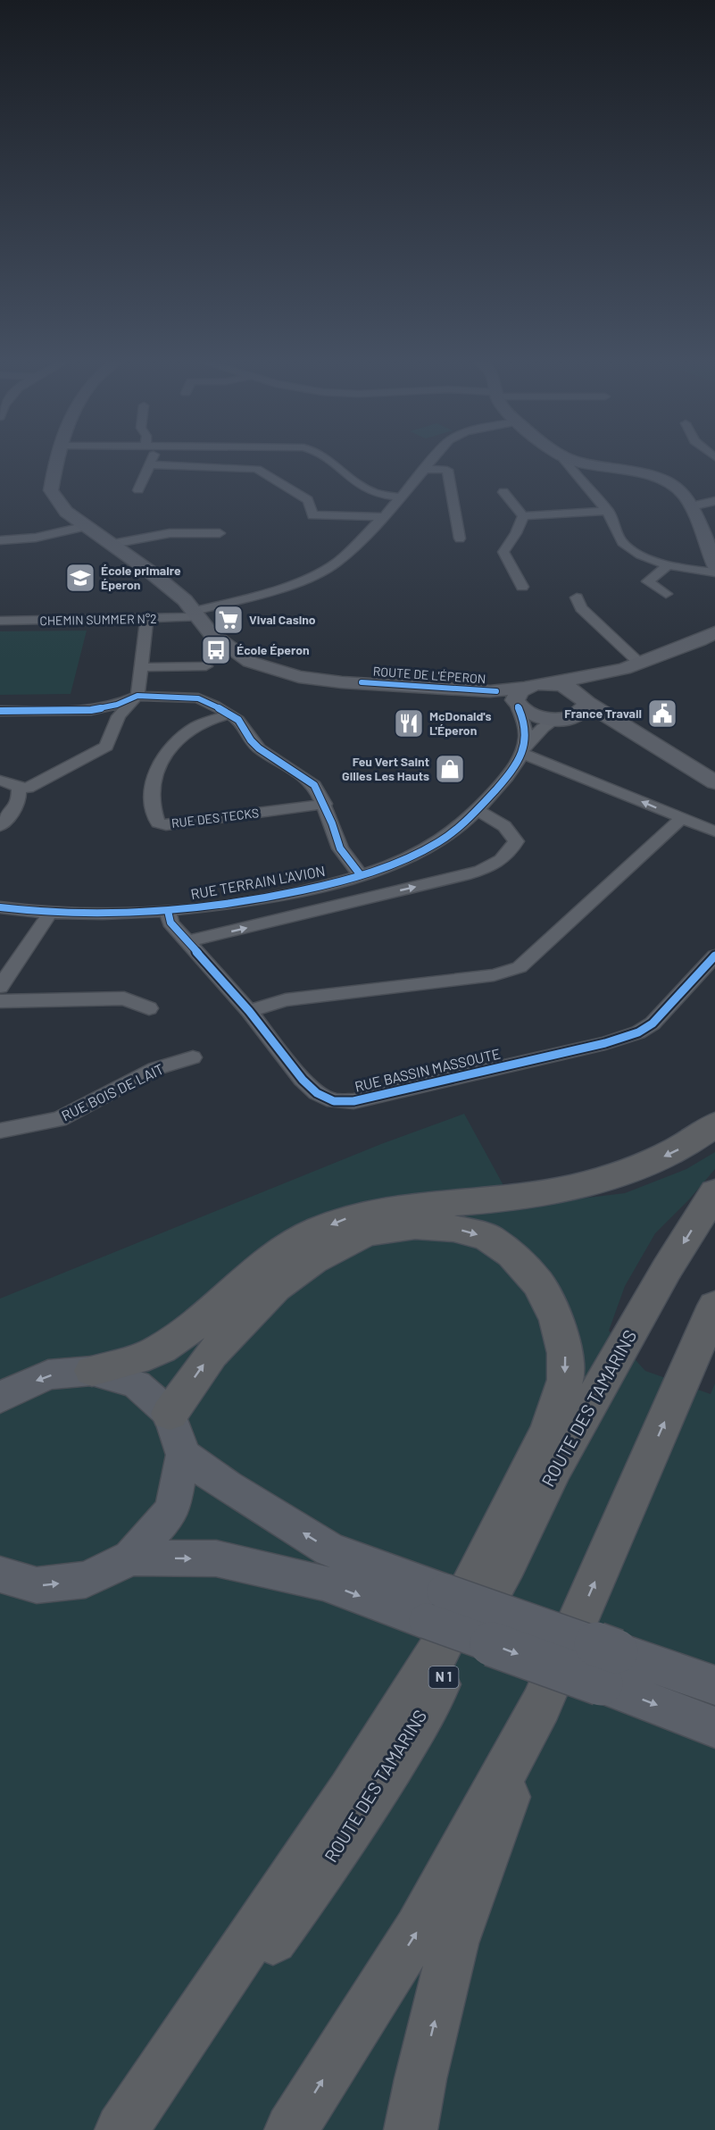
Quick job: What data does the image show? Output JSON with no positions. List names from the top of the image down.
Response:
{
  "streets": {
    "highway": ["ROUTE DES TAMARINS", "N 1"],
    "main road": ["ROUTE DE L'ÉPERON"],
    "street": [
      "CHEMIN SUMMER N°2",
      "RUE DES TECKS",
      "RUE TERRAIN L'AVION",
      "RUE BASSIN MASSOUTE",
      "RUE BOIS DE LAIT"
    ]
  },
  "crossings": [
    ["CHEMIN SUMMER N°2", "ROUTE DE L'ÉPERON"],
    ["ROUTE DE L'ÉPERON", "RUE TERRAIN L'AVION"],
    ["RUE TERRAIN L'AVION", "RUE BASSIN MASSOUTE"]
  ],
  "places": {
    "school or university": ["École primaire Éperon"],
    "supermarket": ["Vival Casino"],
    "bus stop": ["École Éperon"],
    "public building": ["France Travail"],
    "restaurant": ["McDonald's L'Éperon"],
    "shop": ["Feu Vert Saint Gilles Les Hauts"]
  }
}
